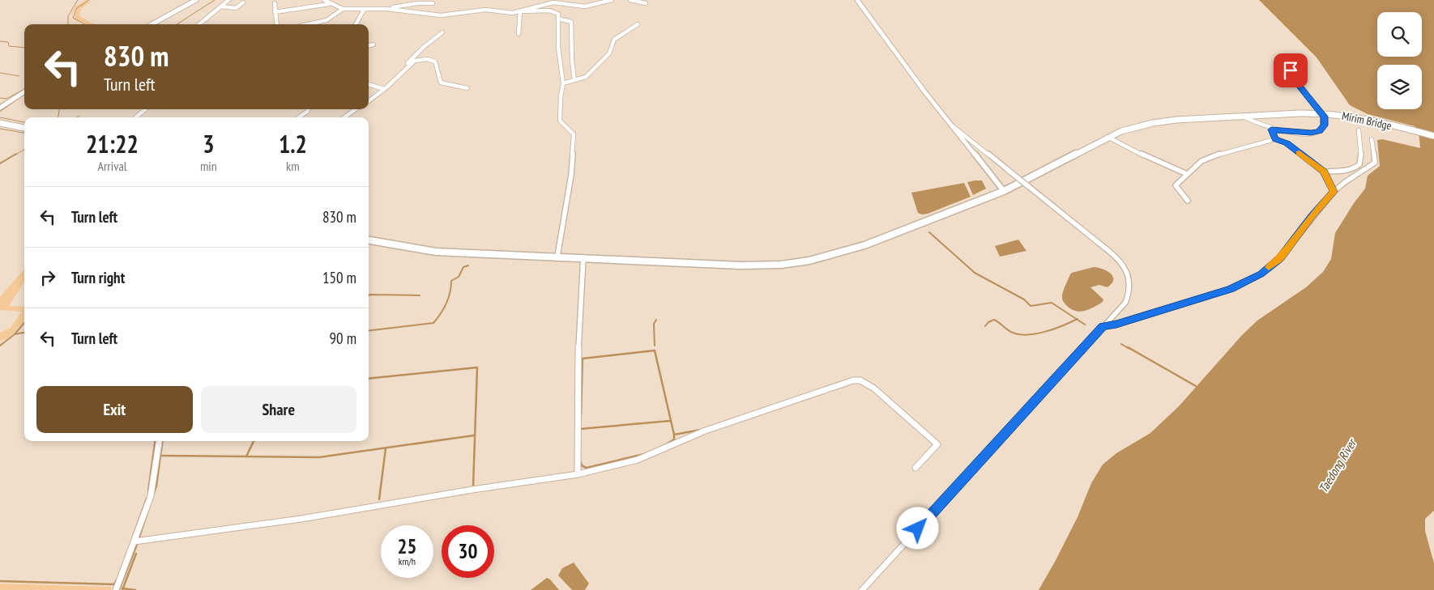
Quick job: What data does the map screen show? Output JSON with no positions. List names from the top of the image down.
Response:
{
  "streets": {
    "main road": ["Mirim Bridge"]
  },
  "water": ["Taedong River"],
  "page": {
    "turn": ["830 m", "Turn left"],
    "eta": [
      "21:22",
      "Arrival",
      "3",
      "min",
      "1.2",
      "km"
    ],
    "list": [
      {
        "name": "Turn left",
        "value": "830 m"
      },
      {
        "name": "Turn right",
        "value": "150 m"
      },
      {
        "name": "Turn left",
        "value": "90 m"
      }
    ],
    "buttons": ["Exit", "Share"],
    "speed": "25 km/h",
    "limit": "30"
  }
}
